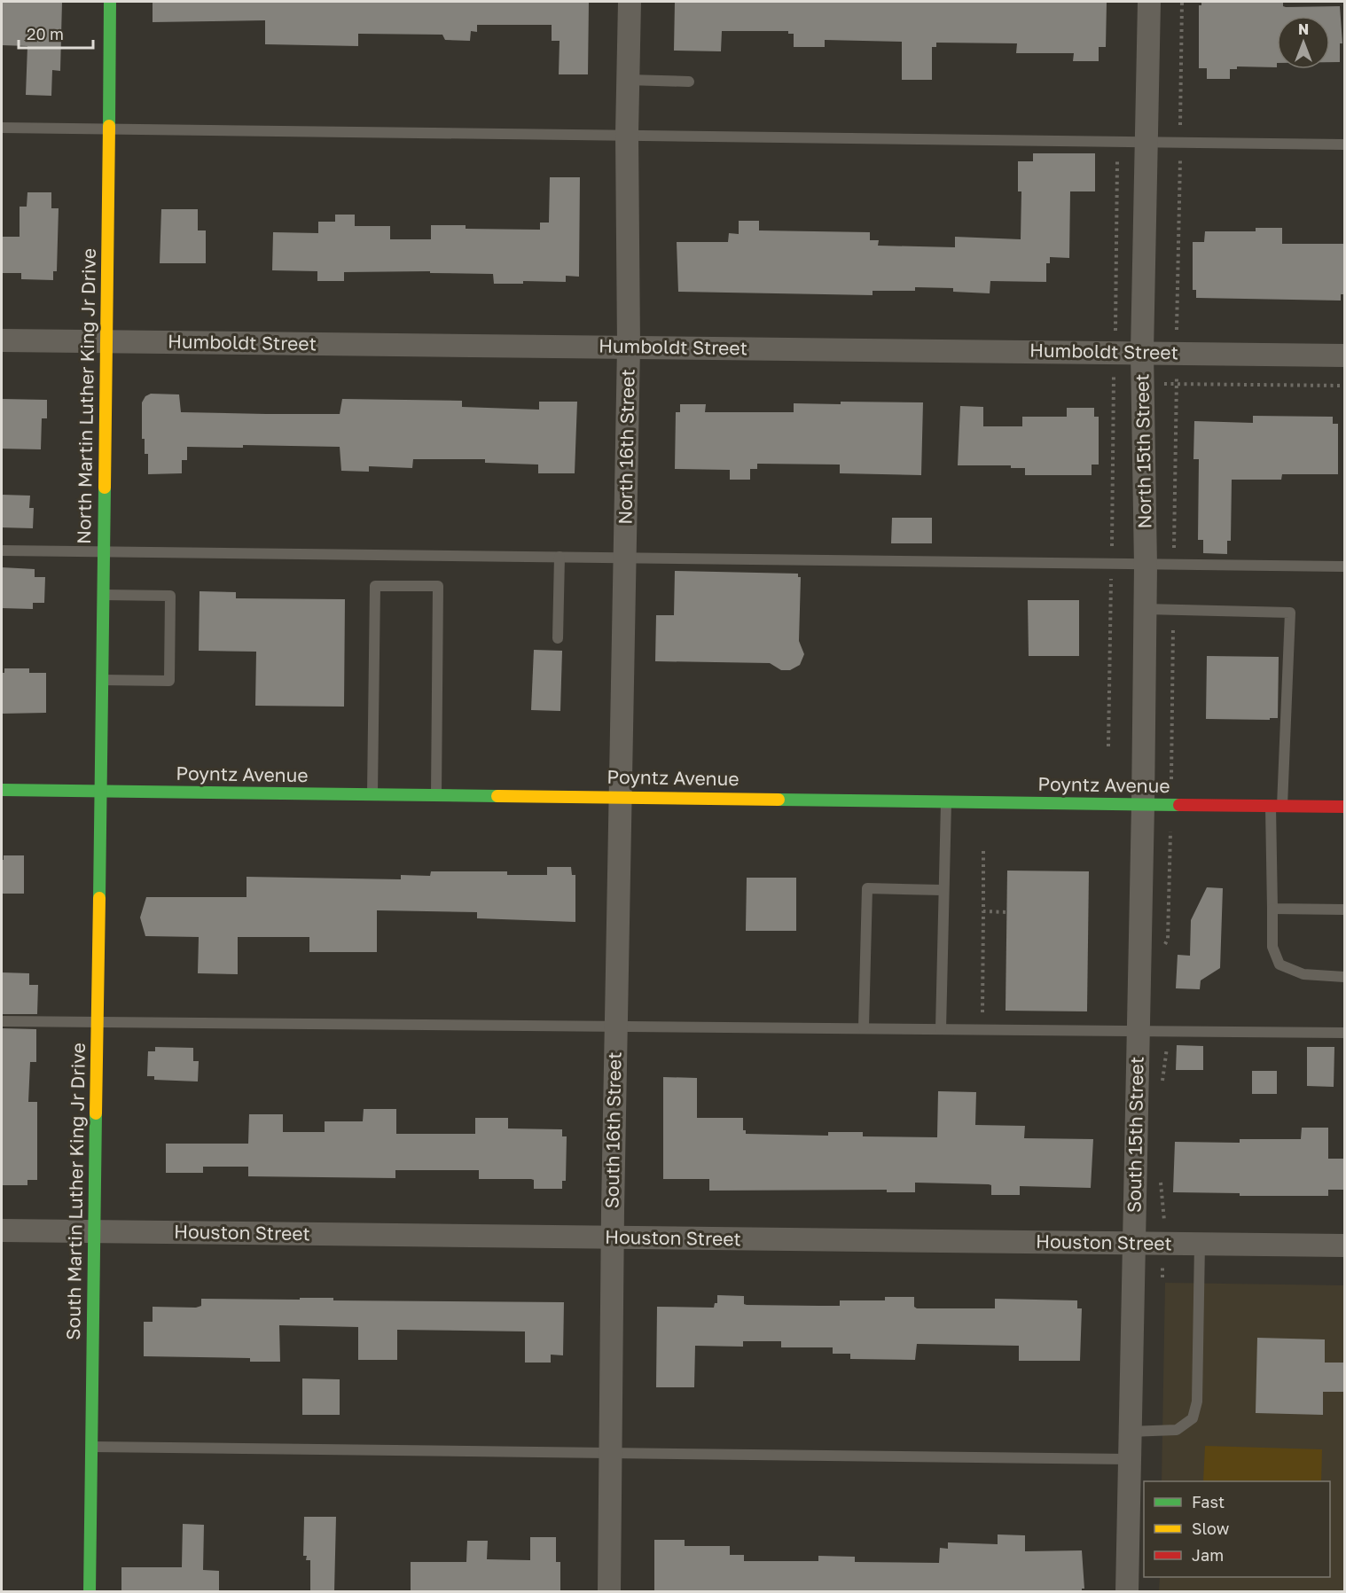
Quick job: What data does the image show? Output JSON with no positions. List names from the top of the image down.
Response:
{
  "streets": {
    "street": [
      "Humboldt Street",
      "North Martin Luther King Jr Drive",
      "North 16th Street",
      "North 15th Street",
      "Poyntz Avenue",
      "South 16th Street",
      "South 15th Street",
      "South Martin Luther King Jr Drive",
      "Houston Street"
    ]
  },
  "crossings": [
    ["Humboldt Street", "North Martin Luther King Jr Drive"],
    ["Humboldt Street", "North 16th Street"],
    ["Humboldt Street", "North 15th Street"],
    ["North Martin Luther King Jr Drive", "Poyntz Avenue"],
    ["North Martin Luther King Jr Drive", "South Martin Luther King Jr Drive"],
    ["North 16th Street", "Poyntz Avenue"],
    ["North 16th Street", "South 16th Street"],
    ["North 15th Street", "Poyntz Avenue"],
    ["North 15th Street", "South 15th Street"],
    ["Poyntz Avenue", "South 16th Street"],
    ["Poyntz Avenue", "South 15th Street"],
    ["Poyntz Avenue", "South Martin Luther King Jr Drive"],
    ["South 16th Street", "Houston Street"],
    ["South 15th Street", "Houston Street"],
    ["South Martin Luther King Jr Drive", "Houston Street"]
  ],
  "legend": ["Fast", "Slow", "Jam"],
  "scale_bar": "20 m",
  "north": "top"
}
